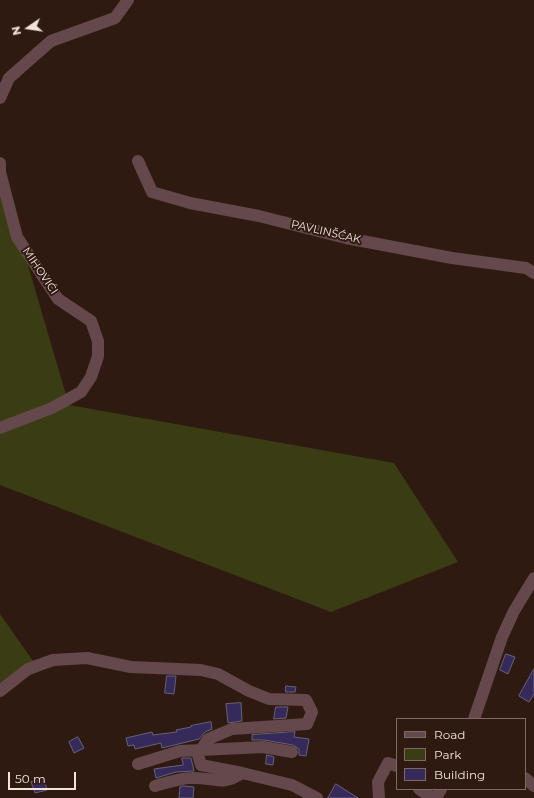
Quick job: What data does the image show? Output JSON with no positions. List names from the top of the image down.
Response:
{
  "streets": {
    "street": ["PAVLINŠĆAK", "MIHOVIĆI"]
  },
  "legend": ["Road", "Park", "Building"],
  "scale_bar": "50 m",
  "north": "left"
}
